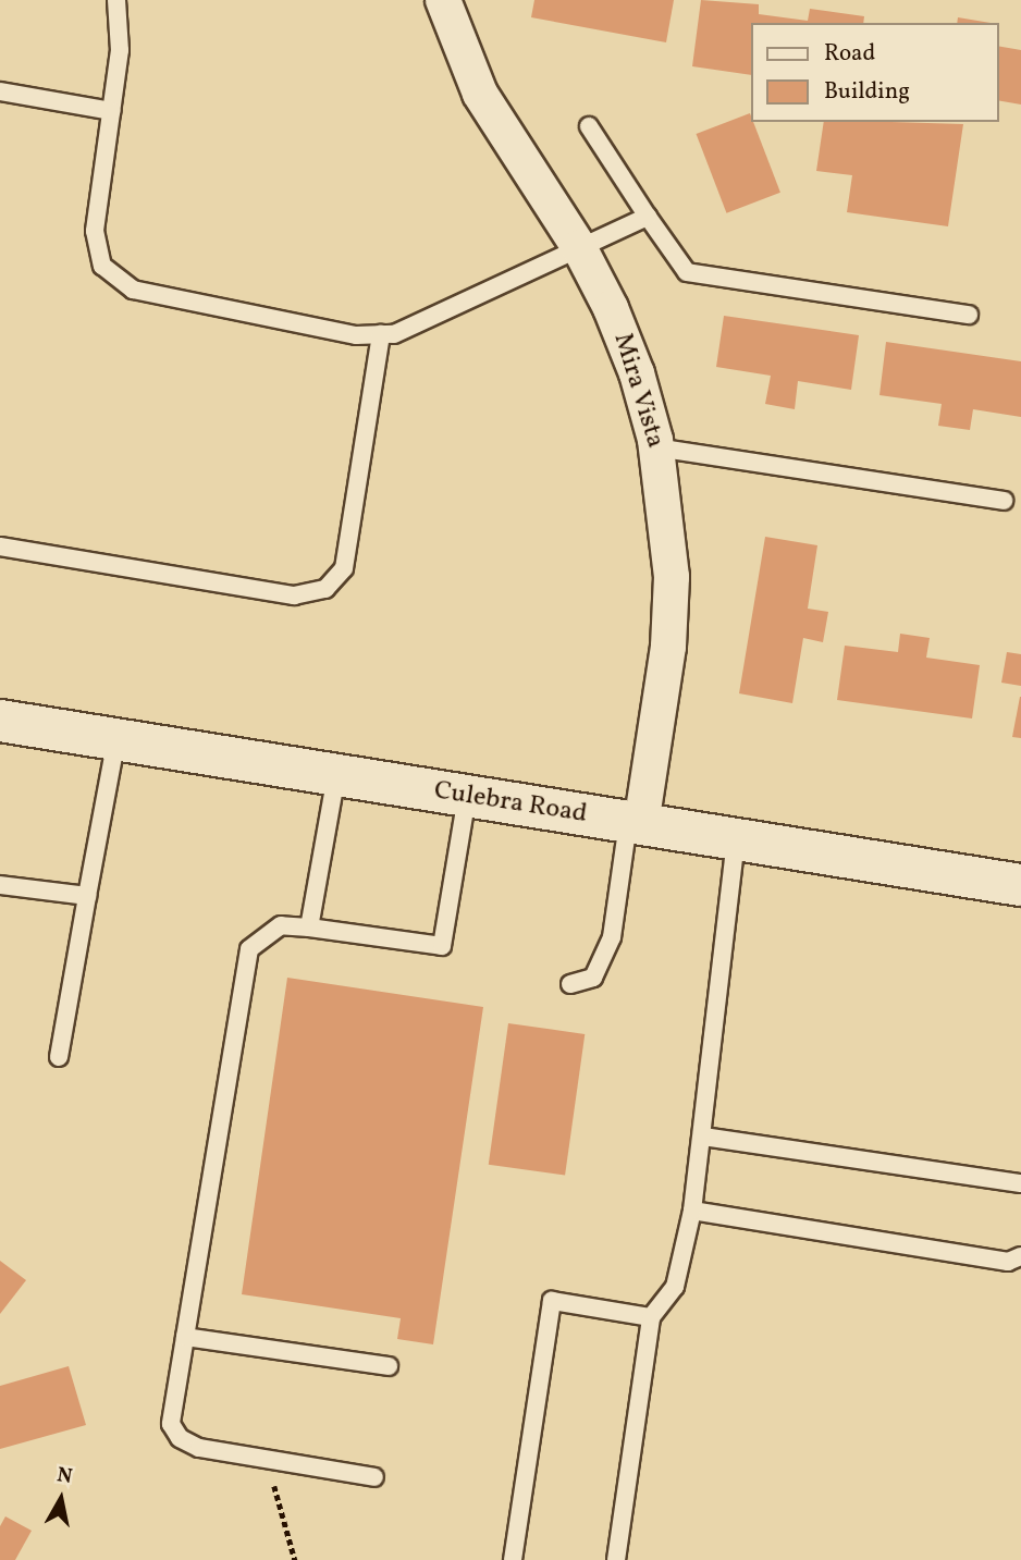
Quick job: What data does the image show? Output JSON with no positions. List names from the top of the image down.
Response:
{
  "streets": {
    "main road": ["Culebra Road"],
    "street": ["Mira Vista"]
  },
  "crossings": [
    ["Mira Vista", "Culebra Road"]
  ],
  "legend": ["Road", "Building"],
  "north": "top"
}
